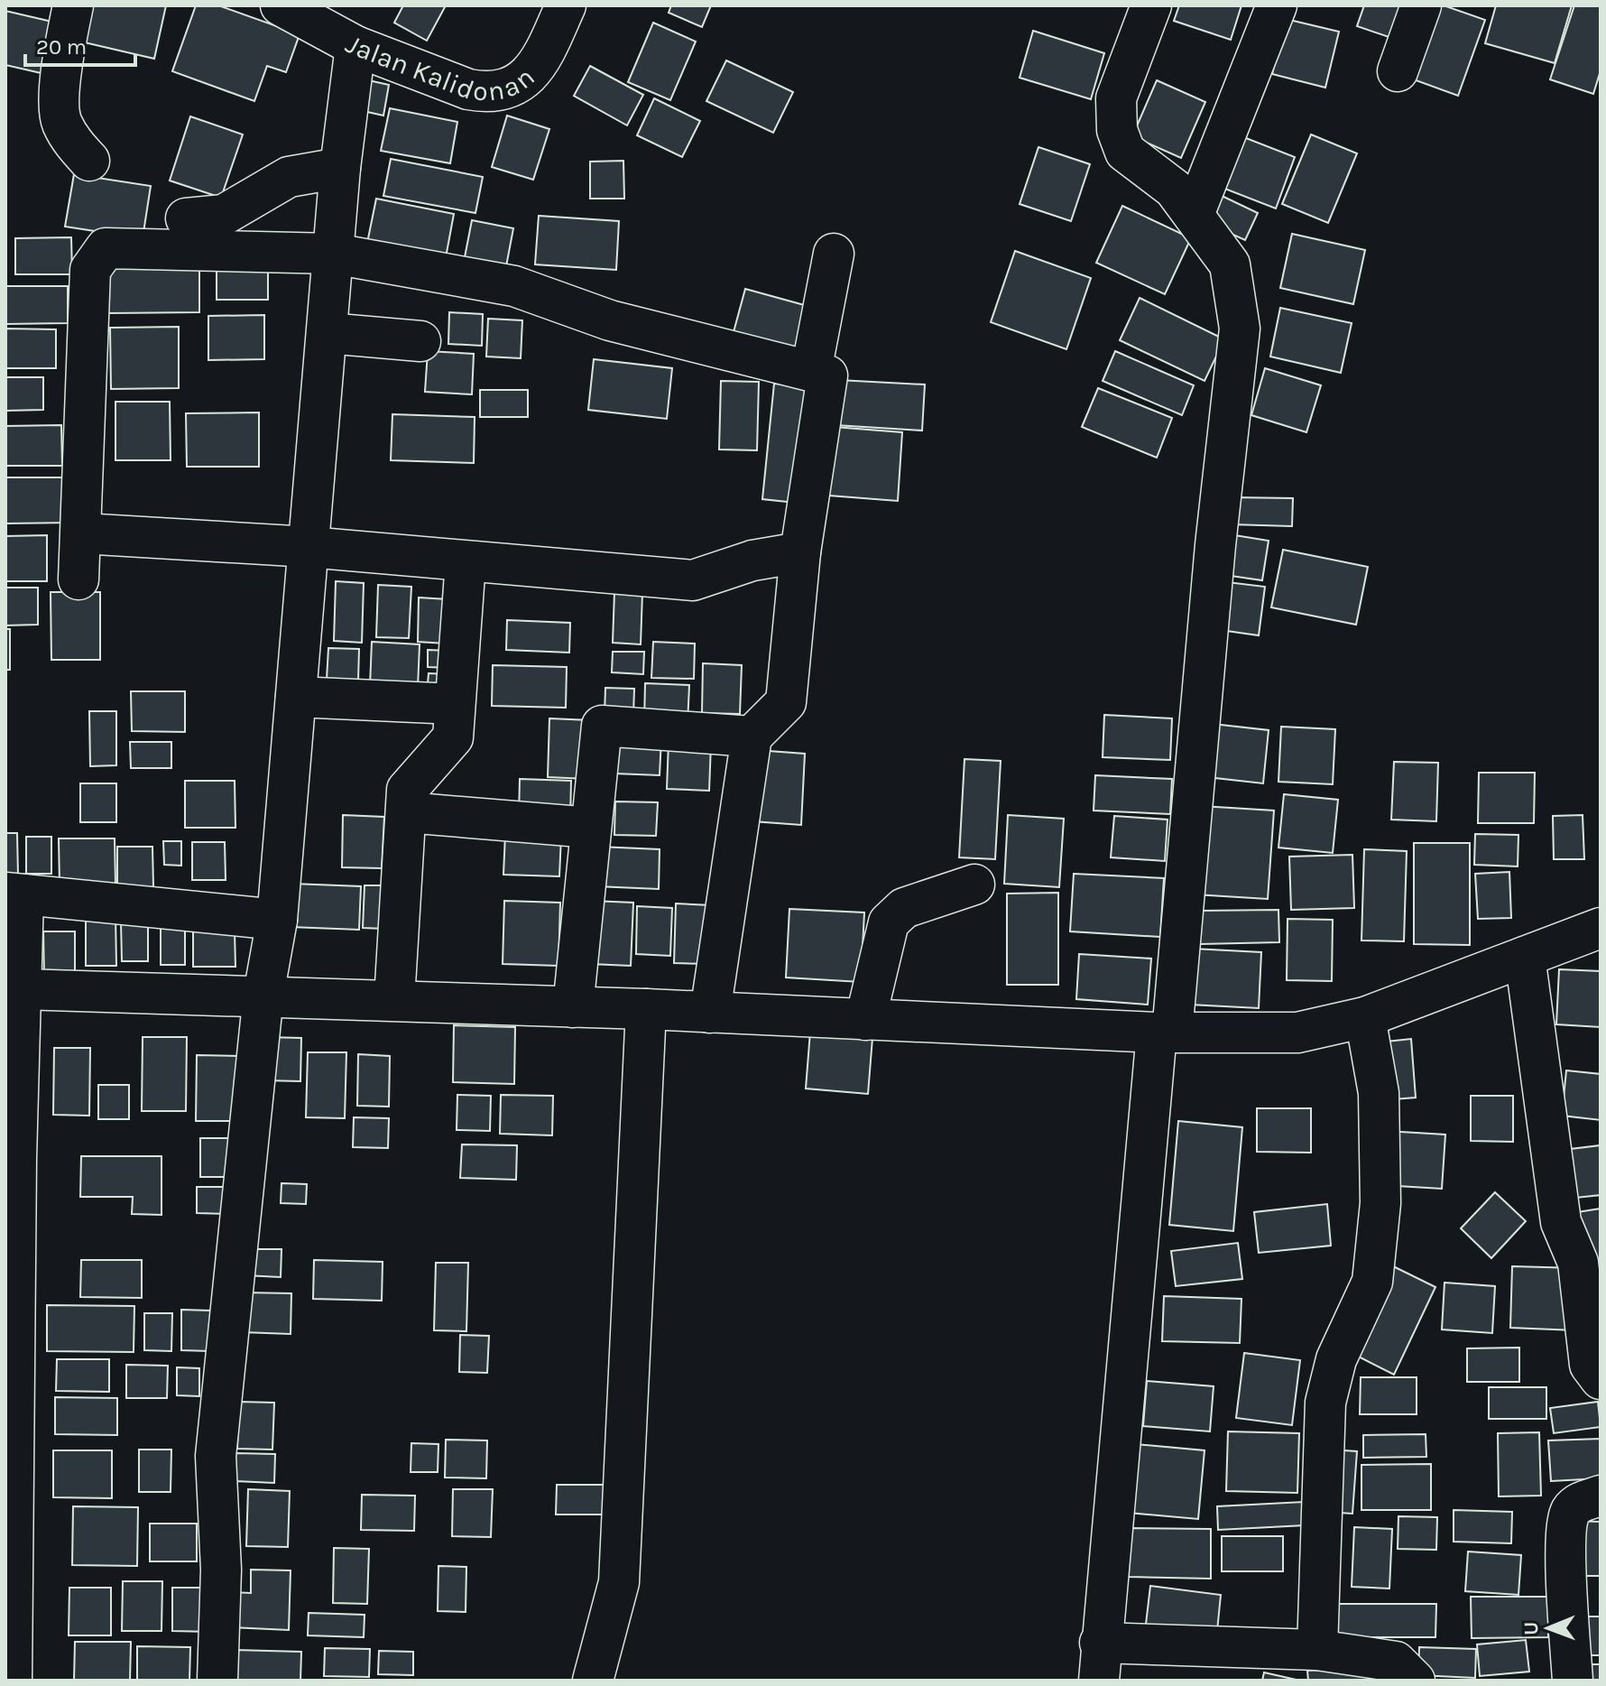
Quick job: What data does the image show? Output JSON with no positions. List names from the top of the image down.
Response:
{
  "streets": {
    "street": ["Jalan Kalidonan"]
  },
  "scale_bar": "20 m",
  "north": "left"
}
